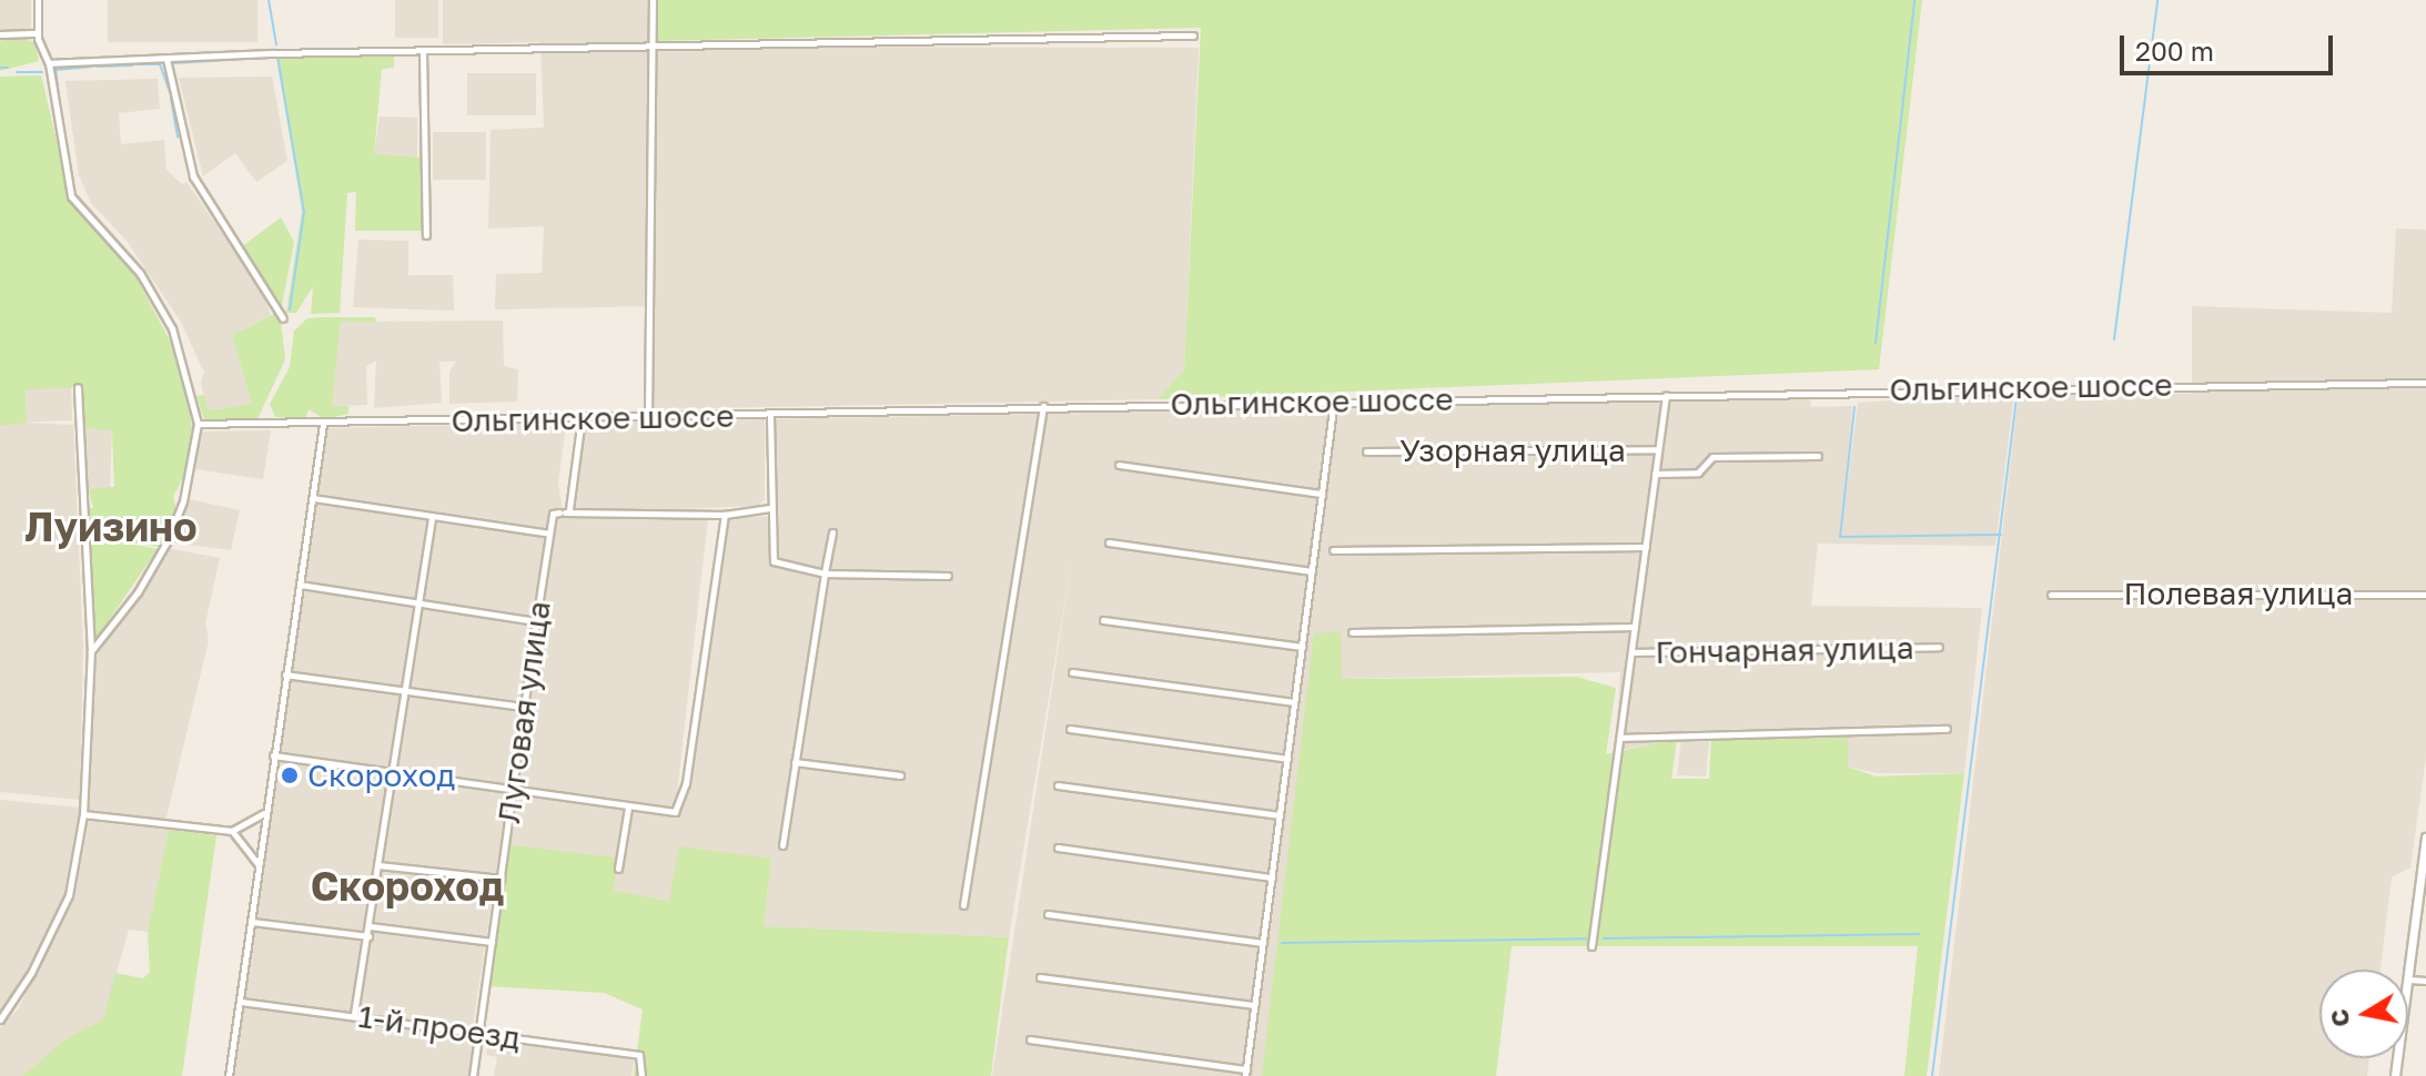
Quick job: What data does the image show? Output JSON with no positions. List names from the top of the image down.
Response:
{
  "streets": {
    "street": [
      "Ольгинское шоссе",
      "Узорная улица",
      "Полевая улица",
      "Гончарная улица",
      "Луговая улица",
      "1-й проезд"
    ]
  },
  "crossings": [
    ["Ольгинское шоссе", "Луговая улица"],
    ["Луговая улица", "1-й проезд"]
  ],
  "districts": ["Луизино", "Скороход"],
  "places": ["Скороход"],
  "scale_bar": "200 m",
  "north": "left"
}
